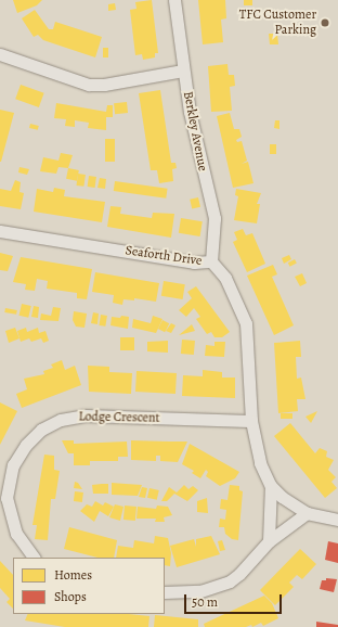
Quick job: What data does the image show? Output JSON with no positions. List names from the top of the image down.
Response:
{
  "streets": {
    "street": ["Berkley Avenue", "Seaforth Drive", "Lodge Crescent"]
  },
  "crossings": [
    ["Berkley Avenue", "Seaforth Drive"],
    ["Seaforth Drive", "Lodge Crescent"]
  ],
  "places": ["TFC Customer Parking"],
  "legend": ["Homes", "Shops"],
  "scale_bar": "50 m"
}
